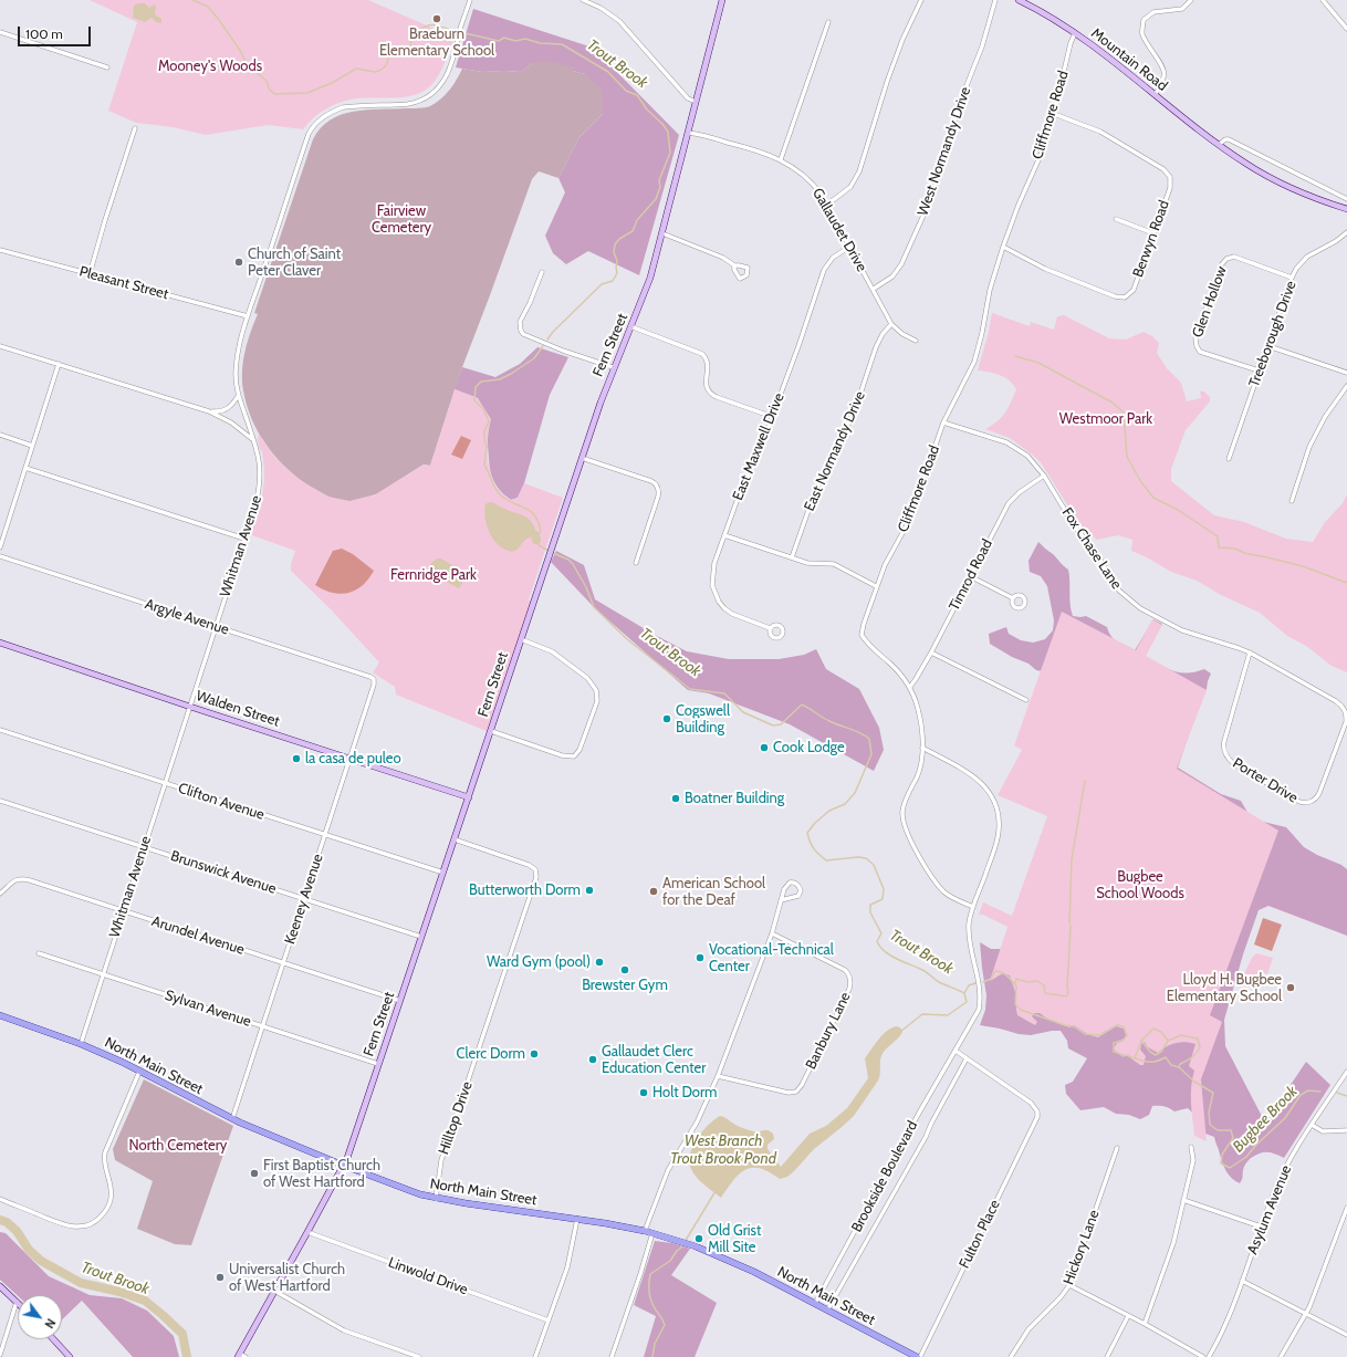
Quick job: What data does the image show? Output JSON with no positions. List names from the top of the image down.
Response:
{
  "streets": {
    "main road": ["North Main Street"],
    "street": [
      "Mountain Road",
      "Cliffmore Road",
      "West Normandy Drive",
      "Gallaudet Drive",
      "Berwyn Road",
      "Pleasant Street",
      "Glen Hollow",
      "Treeborough Drive",
      "Fern Street",
      "East Maxwell Drive",
      "East Normandy Drive",
      "Whitman Avenue",
      "Fox Chase Lane",
      "Timrod Road",
      "Argyle Avenue",
      "Walden Street",
      "Porter Drive",
      "Clifton Avenue",
      "Brunswick Avenue",
      "Keeney Avenue",
      "Arundel Avenue",
      "Sylvan Avenue",
      "Banbury Lane",
      "Hilltop Drive",
      "Brookside Boulevard",
      "Asylum Avenue",
      "Fulton Place",
      "Hickory Lane",
      "Linwold Drive"
    ]
  },
  "crossings": [
    ["Mountain Road", "Cliffmore Road"],
    ["Cliffmore Road", "Berwyn Road"],
    ["Cliffmore Road", "Fox Chase Lane"],
    ["Cliffmore Road", "Timrod Road"],
    ["Cliffmore Road", "Brookside Boulevard"],
    ["West Normandy Drive", "Gallaudet Drive"],
    ["Gallaudet Drive", "Fern Street"],
    ["Gallaudet Drive", "East Maxwell Drive"],
    ["Gallaudet Drive", "East Normandy Drive"],
    ["Pleasant Street", "Whitman Avenue"],
    ["Glen Hollow", "Treeborough Drive"],
    ["Fern Street", "Walden Street"],
    ["Fern Street", "Clifton Avenue"],
    ["Fern Street", "Brunswick Avenue"],
    ["Fern Street", "Arundel Avenue"],
    ["Fern Street", "Sylvan Avenue"],
    ["Fern Street", "North Main Street"],
    ["Fern Street", "Hilltop Drive"],
    ["Fern Street", "Linwold Drive"],
    ["Whitman Avenue", "Argyle Avenue"],
    ["Whitman Avenue", "Walden Street"],
    ["Whitman Avenue", "Clifton Avenue"],
    ["Whitman Avenue", "Brunswick Avenue"],
    ["Whitman Avenue", "Arundel Avenue"],
    ["Whitman Avenue", "Sylvan Avenue"],
    ["Whitman Avenue", "North Main Street"],
    ["Fox Chase Lane", "Timrod Road"],
    ["Fox Chase Lane", "Porter Drive"],
    ["Argyle Avenue", "Keeney Avenue"],
    ["Walden Street", "Keeney Avenue"],
    ["Clifton Avenue", "Keeney Avenue"],
    ["Brunswick Avenue", "Keeney Avenue"],
    ["Keeney Avenue", "Arundel Avenue"],
    ["Keeney Avenue", "Sylvan Avenue"],
    ["Keeney Avenue", "North Main Street"],
    ["North Main Street", "Hilltop Drive"],
    ["North Main Street", "Brookside Boulevard"],
    ["Brookside Boulevard", "Fulton Place"]
  ],
  "water": ["Trout Brook", "Bugbee Brook", "West Branch Trout Brook Pond"],
  "parks": [
    "Mooney's Woods",
    "Fairview Cemetery",
    "Westmoor Park",
    "Fernridge Park",
    "Bugbee School Woods",
    "North Cemetery"
  ],
  "places": [
    "Braeburn Elementary School",
    "Church of Saint Peter Claver",
    "Cogswell Building",
    "Cook Lodge",
    "la casa de puleo",
    "Boatner Building",
    "Butterworth Dorm",
    "American School for the Deaf",
    "Vocational-Technical Center",
    "Ward Gym (pool)",
    "Brewster Gym",
    "Lloyd H. Bugbee Elementary School",
    "Clerc Dorm",
    "Gallaudet Clerc Education Center",
    "Holt Dorm",
    "First Baptist Church of West Hartford",
    "Old Grist Mill Site",
    "Universalist Church of West Hartford"
  ],
  "scale_bar": "100 m",
  "north": "bottom right"
}
